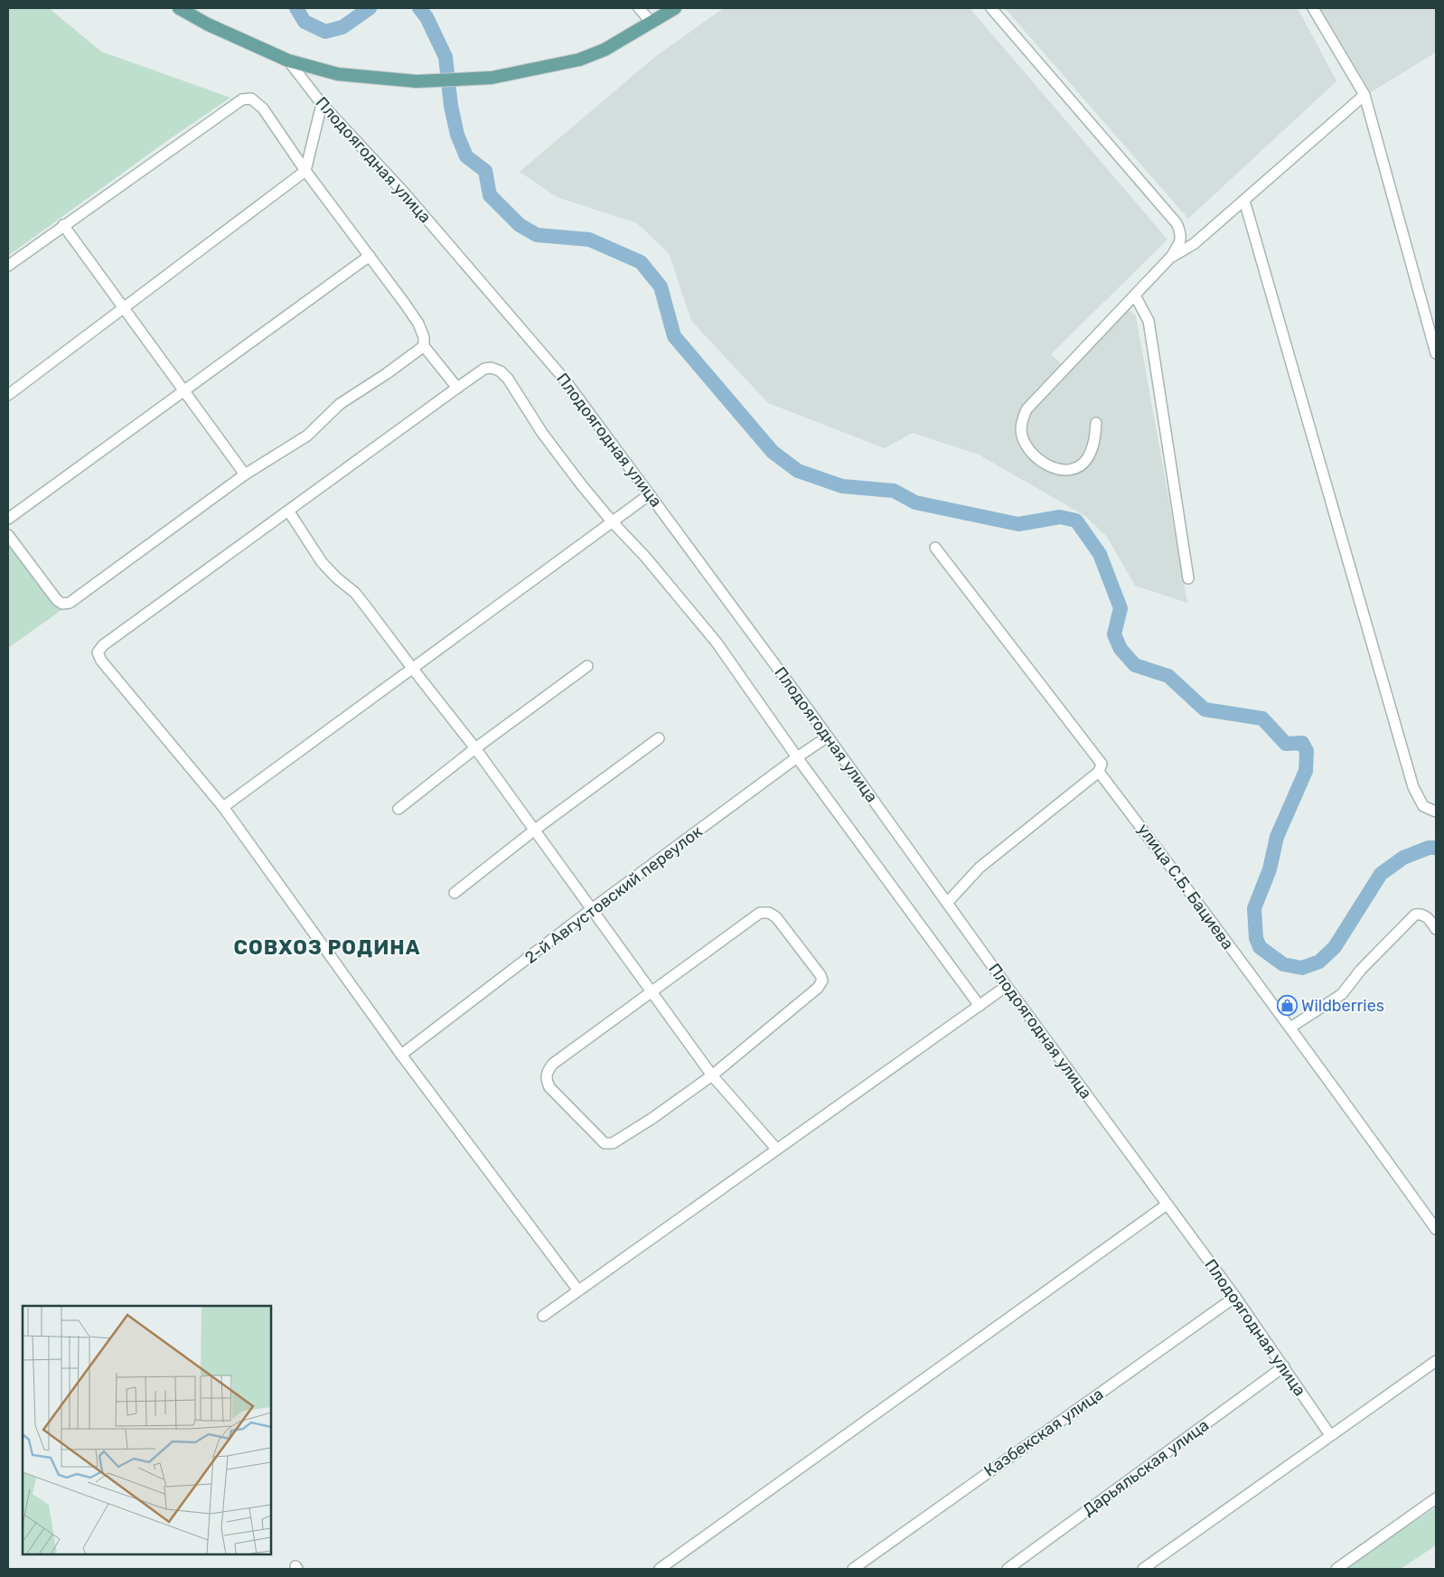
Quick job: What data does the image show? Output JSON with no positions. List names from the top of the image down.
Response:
{
  "streets": {
    "street": [
      "Плодоягодная улица",
      "улица С.Б. Бациева",
      "2-й Августовский переулок",
      "Казбекская улица",
      "Дарьяльская улица"
    ]
  },
  "crossings": [
    ["Плодоягодная улица", "2-й Августовский переулок"],
    ["Плодоягодная улица", "Казбекская улица"],
    ["Плодоягодная улица", "Дарьяльская улица"]
  ],
  "districts": ["СОВХОЗ РОДИНА"],
  "places": {
    "shop": ["Wildberries"]
  }
}
